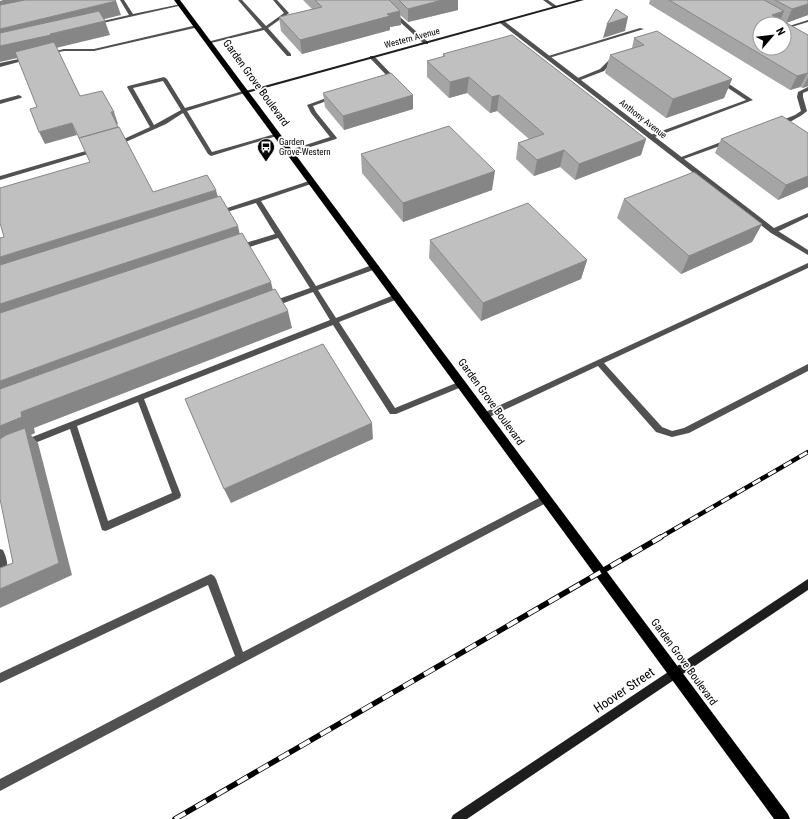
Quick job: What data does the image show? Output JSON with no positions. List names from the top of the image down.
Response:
{
  "streets": {
    "main road": ["Garden Grove Boulevard"],
    "street": ["Western Avenue", "Anthony Avenue", "Hoover Street"]
  },
  "crossings": [
    ["Western Avenue", "Garden Grove Boulevard"],
    ["Western Avenue", "Anthony Avenue"],
    ["Garden Grove Boulevard", "Hoover Street"]
  ],
  "places": {
    "bus stop": ["Garden Grove-Western"]
  },
  "north": "top right"
}
